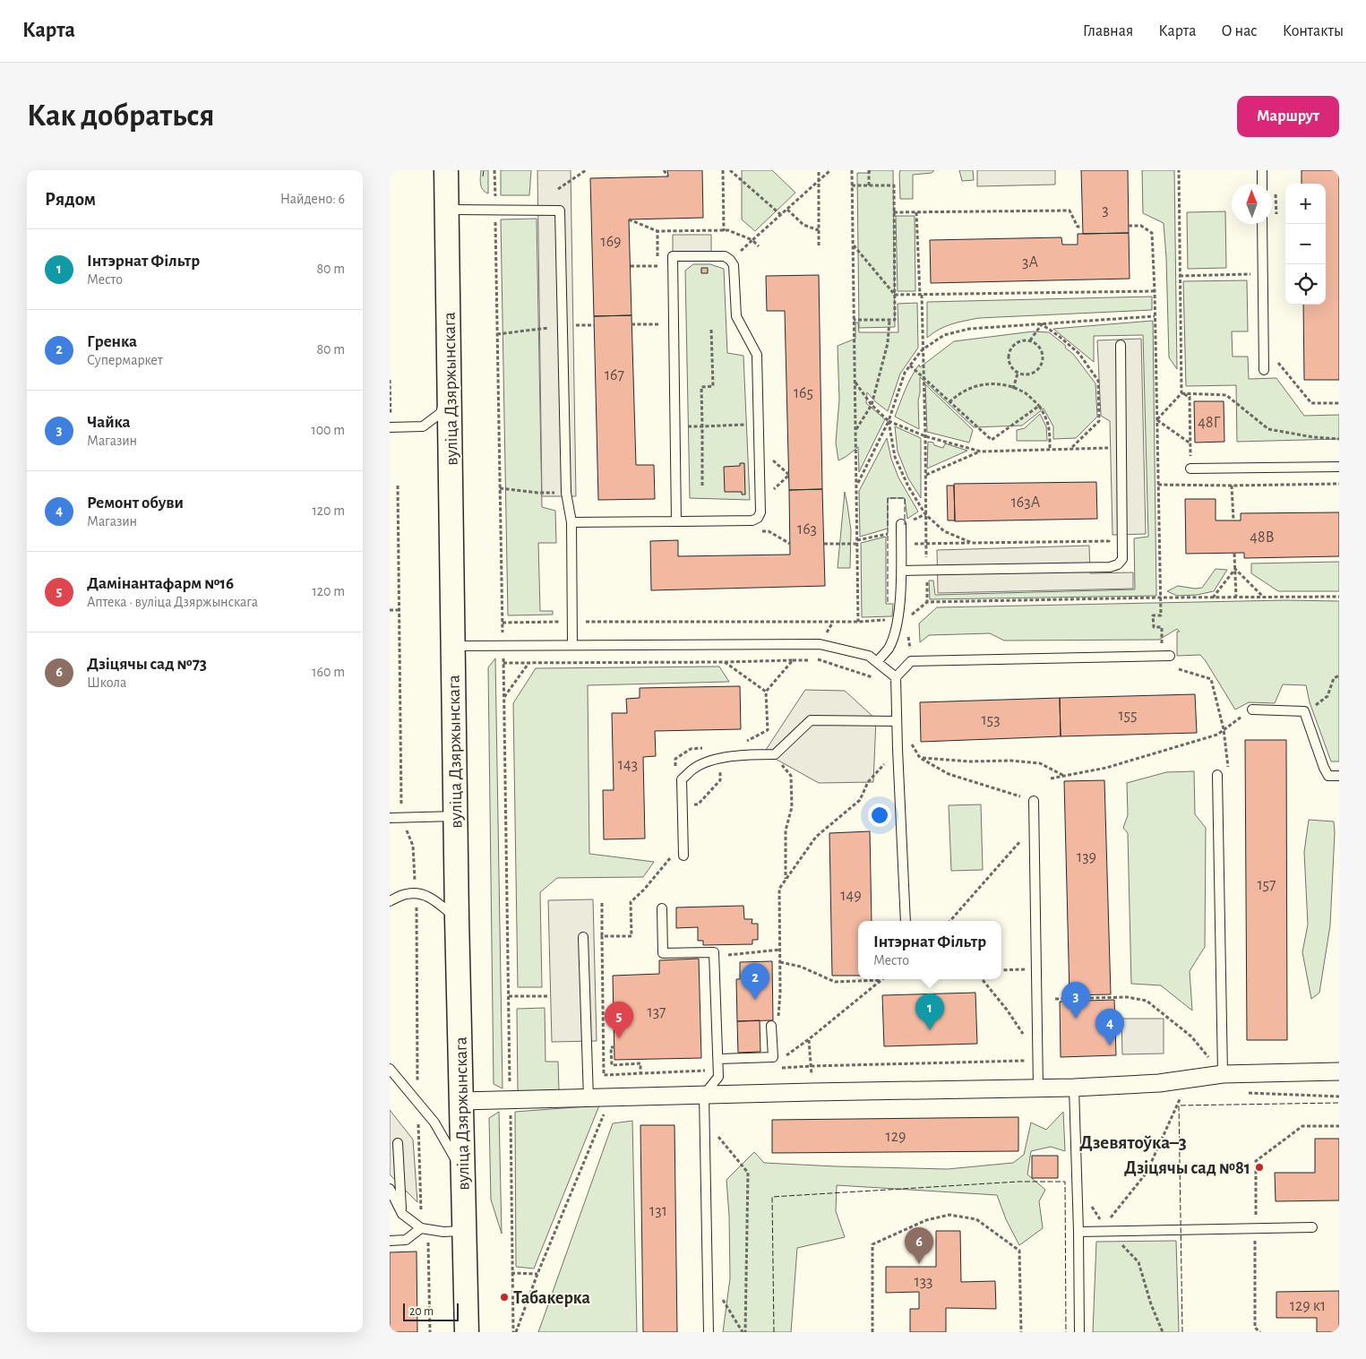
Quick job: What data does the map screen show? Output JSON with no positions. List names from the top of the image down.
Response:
{
  "streets": {
    "main road": ["вуліца Дзяржынскага"]
  },
  "districts": ["Дзевятоўка–3"],
  "places": ["Дзіцячы сад №81", "Табакерка"],
  "house_numbers": [
    "3",
    "169",
    "3А",
    "167",
    "165",
    "48Г",
    "163А",
    "163",
    "48В",
    "155",
    "153",
    "143",
    "139",
    "157",
    "149",
    "137",
    "129",
    "131",
    "133",
    "129 к1"
  ],
  "scale_bar": "20 m",
  "north": "top",
  "page": {
    "header": "Карта",
    "nav": [
      "Главная",
      "Карта",
      "О нас",
      "Контакты"
    ],
    "buttons": "Маршрут",
    "title": "Как добраться",
    "heading": ["Рядом", "Найдено: 6"],
    "map_buttons": ["+", "−"],
    "list": [
      {
        "mark": "1",
        "name": "Інтэрнат Фільтр",
        "note": "Место",
        "value": "80 m"
      },
      {
        "mark": "2",
        "name": "Гренка",
        "note": "Супермаркет",
        "value": "80 m"
      },
      {
        "mark": "3",
        "name": "Чайка",
        "note": "Магазин",
        "value": "100 m"
      },
      {
        "mark": "4",
        "name": "Ремонт обуви",
        "note": "Магазин",
        "value": "120 m"
      },
      {
        "mark": "5",
        "name": "Дамінантафарм №16",
        "note": "Аптека · вуліца Дзяржынскага",
        "value": "120 m"
      },
      {
        "mark": "6",
        "name": "Дзіцячы сад №73",
        "note": "Школа",
        "value": "160 m"
      }
    ],
    "popup": ["Інтэрнат Фільтр", "Место"],
    "pins": [
      "2",
      "3",
      "1",
      "5",
      "4",
      "6"
    ],
    "scale": "20 m"
  }
}
